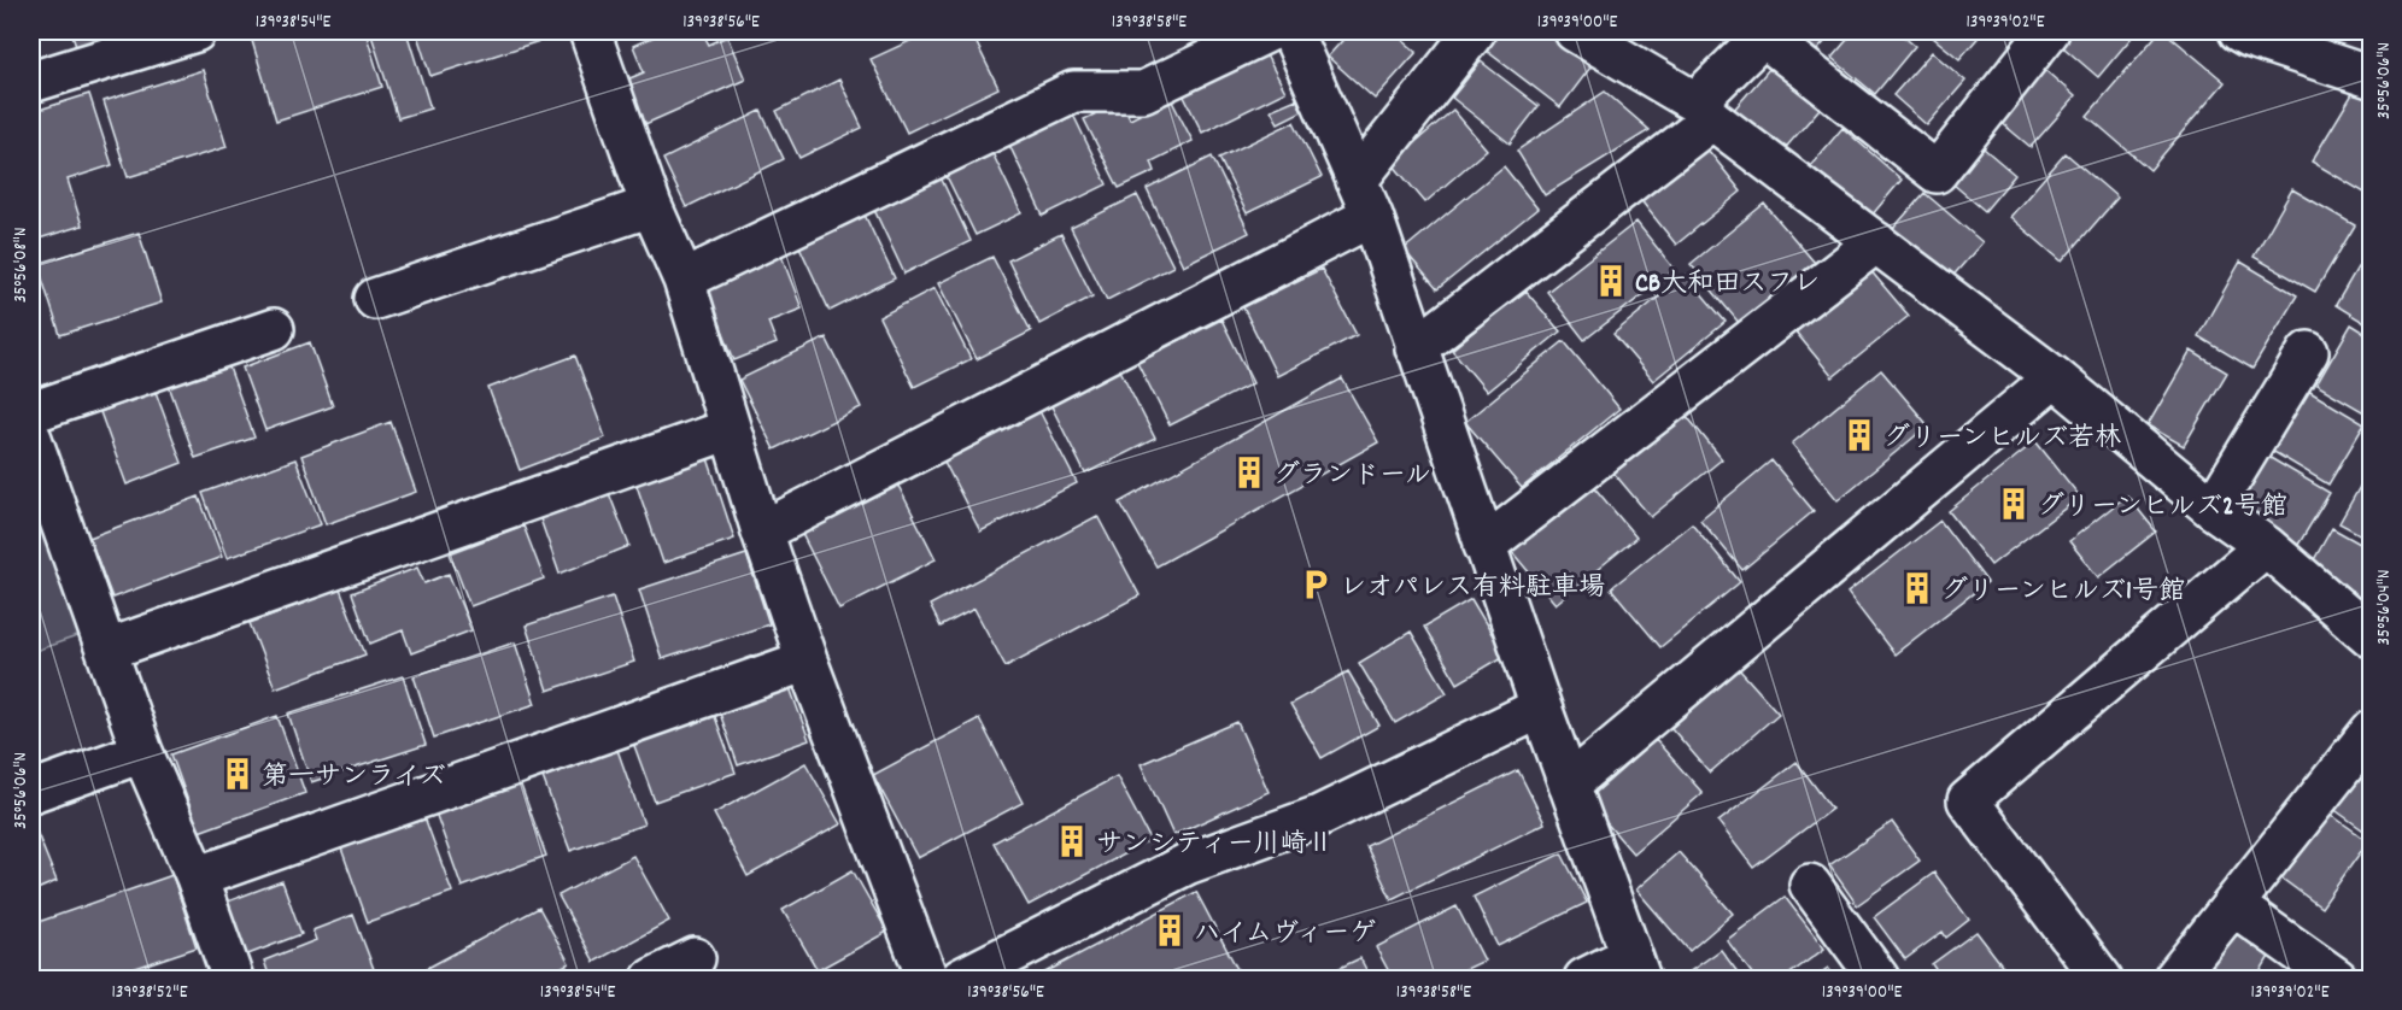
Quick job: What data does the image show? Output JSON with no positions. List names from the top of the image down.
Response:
{
  "places": {
    "building": [
      "CB大和田スフレ",
      "グリーンヒルズ若林",
      "グランドール",
      "グリーンヒルズ2号館",
      "グリーンヒルズ1号館",
      "第一サンライズ",
      "サンシティー川崎Ⅱ",
      "ハイムヴィーゲ"
    ],
    "parking": ["レオパレス有料駐車場"]
  },
  "coordinates": [
    "139°38'54\"E",
    "139°38'56\"E",
    "139°38'58\"E",
    "139°39'00\"E",
    "139°39'02\"E",
    "35°56'06\"N",
    "35°56'08\"N",
    "35°56'04\"N",
    "139°38'52\"E"
  ]
}
